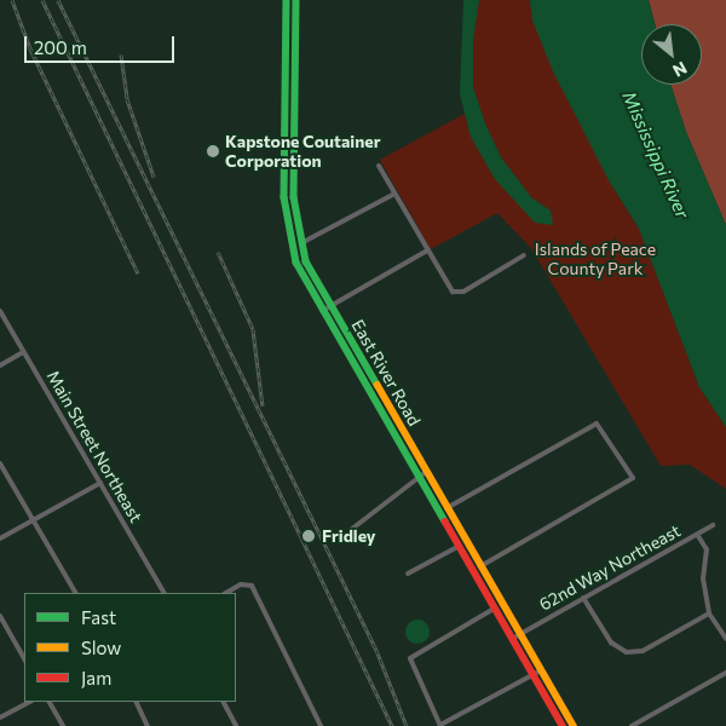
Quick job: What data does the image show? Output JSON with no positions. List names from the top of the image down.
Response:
{
  "streets": {
    "main road": ["East River Road"],
    "street": ["Main Street Northeast", "62nd Way Northeast"]
  },
  "crossings": [
    ["East River Road", "62nd Way Northeast"]
  ],
  "water": ["Mississippi River"],
  "parks": ["Islands of Peace County Park"],
  "places": ["Kapstone Coutainer Corporation", "Fridley"],
  "legend": ["Fast", "Slow", "Jam"],
  "scale_bar": "200 m",
  "north": "bottom right"
}
